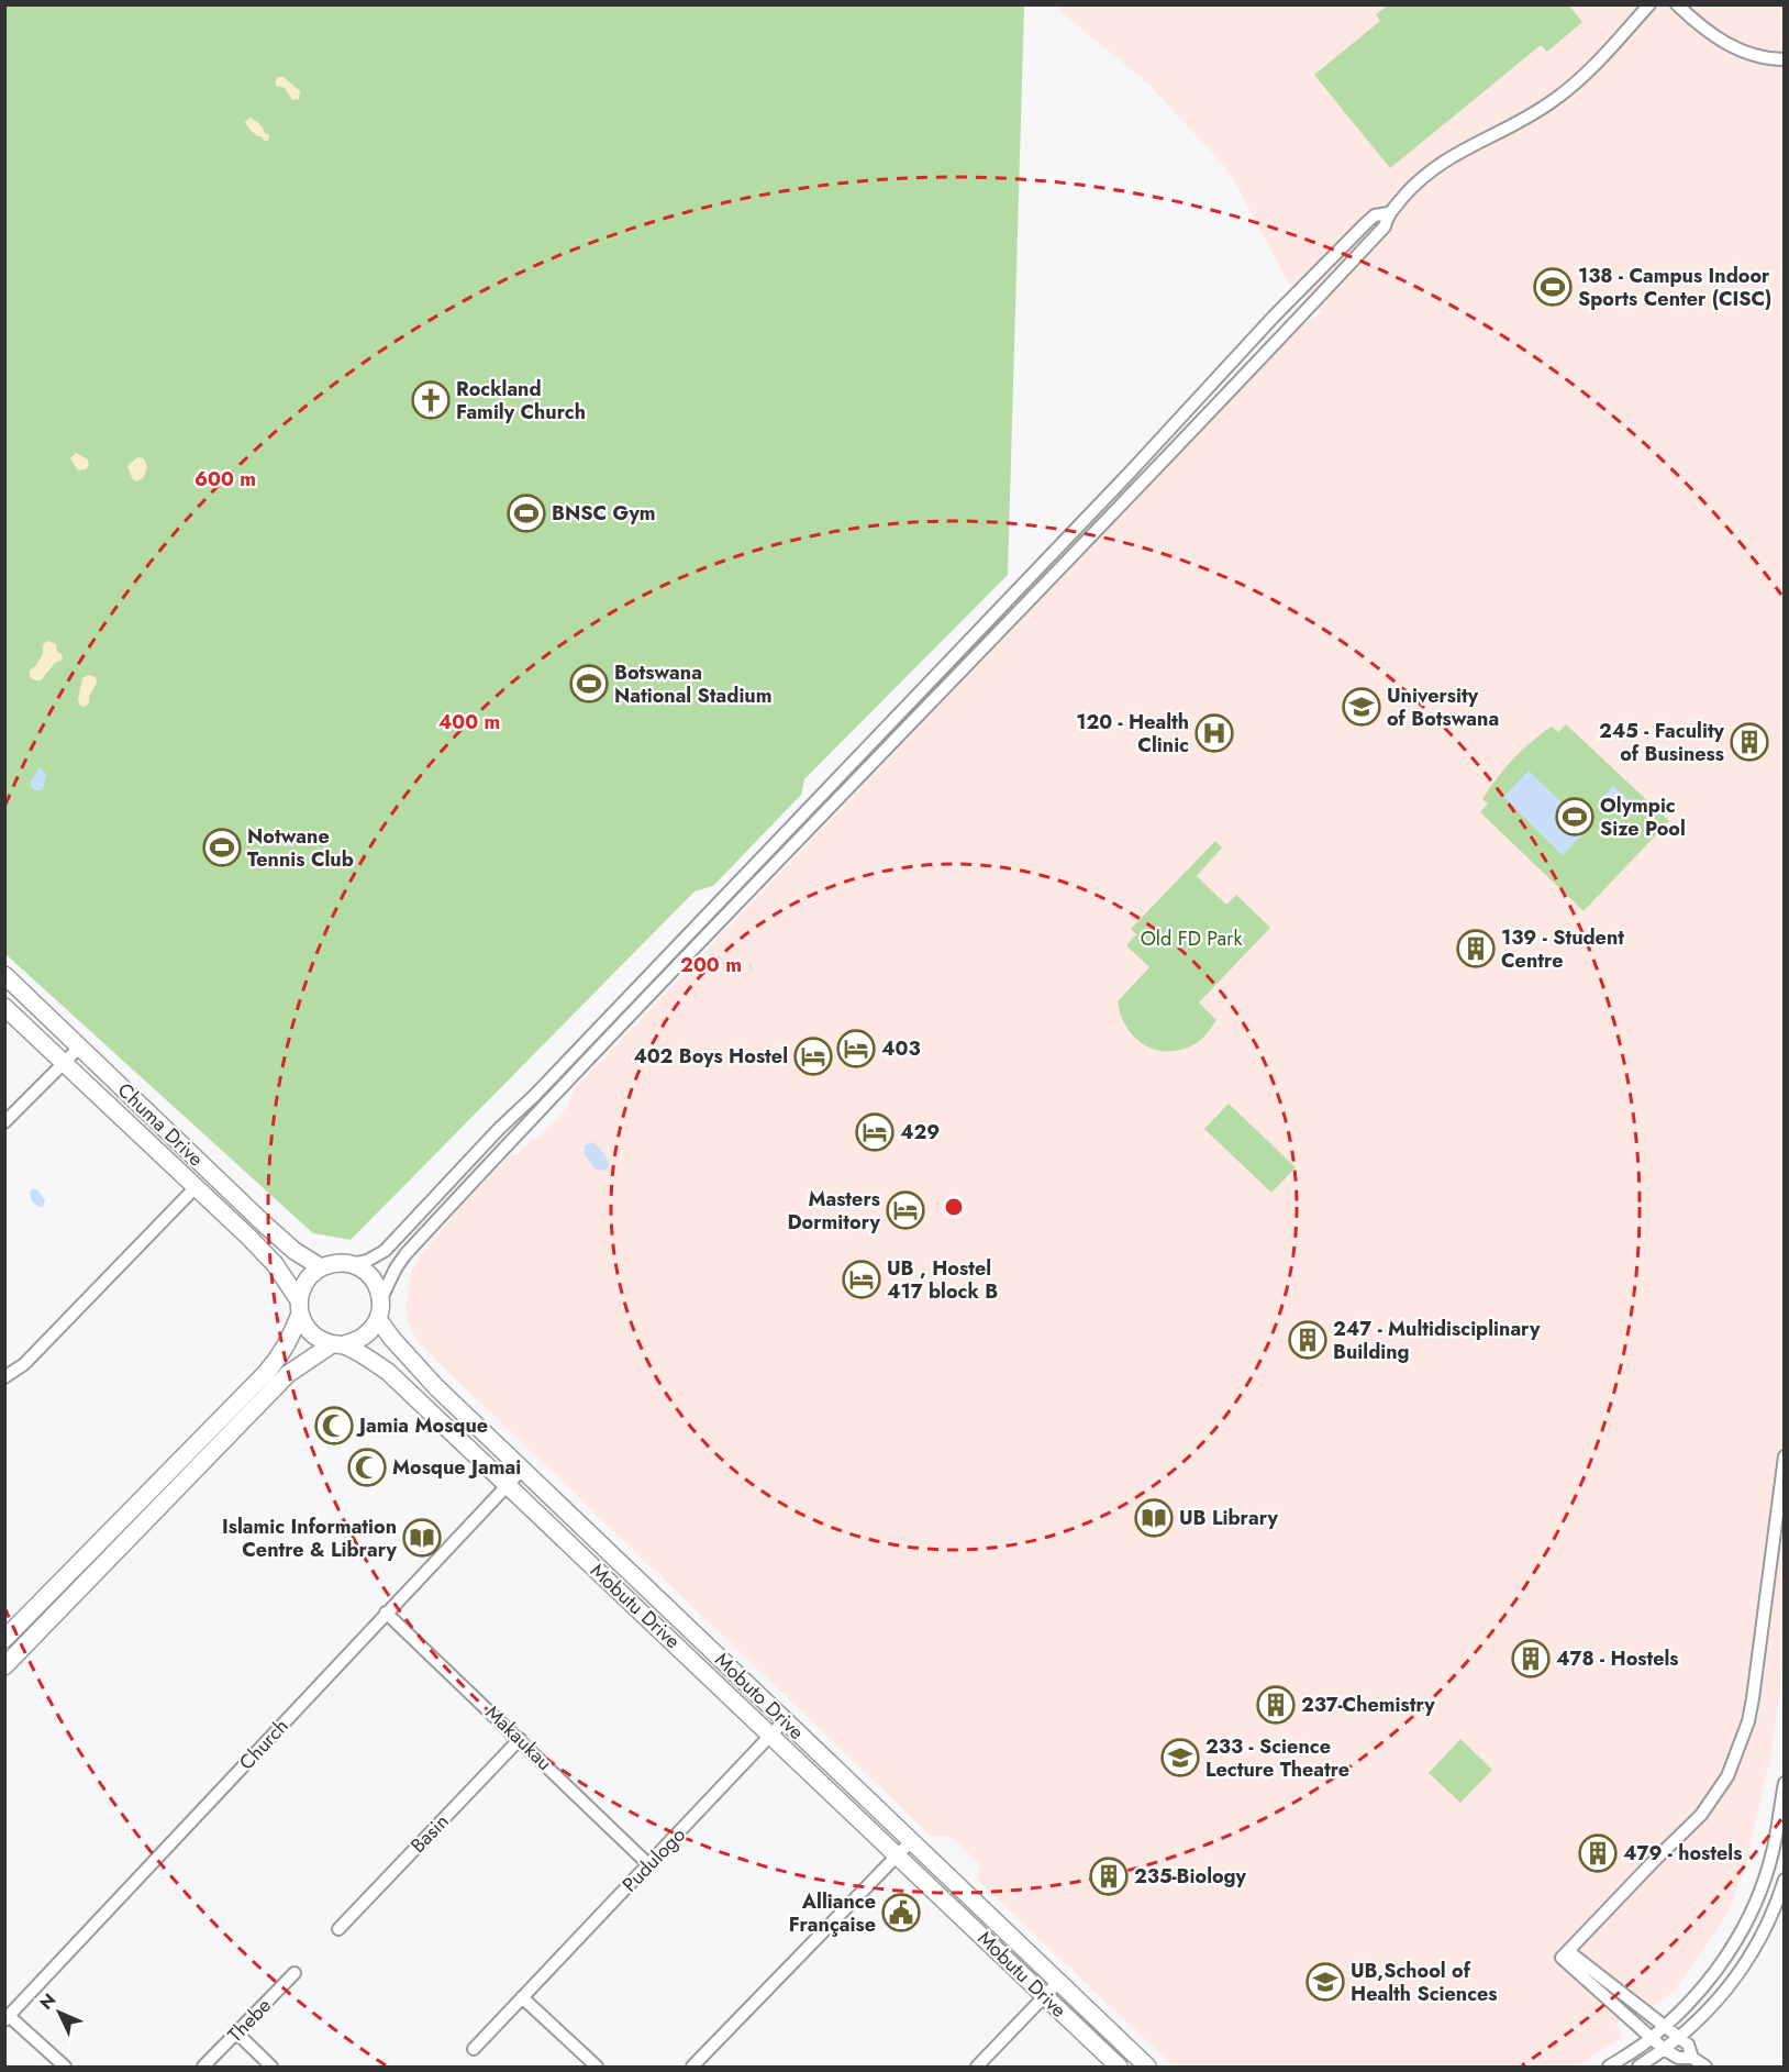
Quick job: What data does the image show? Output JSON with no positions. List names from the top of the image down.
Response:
{
  "streets": {
    "main road": ["Chuma Drive", "Mobutu Drive", "Mobuto Drive"],
    "street": [
      "Makaukau",
      "Church",
      "Basin",
      "Pudulogo",
      "Thebe"
    ]
  },
  "crossings": [
    ["Chuma Drive", "Mobutu Drive"],
    ["Chuma Drive", "Mobuto Drive"],
    ["Mobutu Drive", "Mobuto Drive"],
    ["Mobutu Drive", "Church"],
    ["Mobutu Drive", "Pudulogo"],
    ["Mobuto Drive", "Church"],
    ["Mobuto Drive", "Pudulogo"],
    ["Makaukau", "Church"],
    ["Makaukau", "Basin"],
    ["Makaukau", "Pudulogo"]
  ],
  "parks": ["Old FD Park"],
  "places": {
    "sports": [
      "138 - Campus Indoor Sports Center (CISC)",
      "BNSC Gym",
      "Botswana National Stadium",
      "Olympic Size Pool",
      "Notwane Tennis Club"
    ],
    "church": ["Rockland Family Church"],
    "school or university": ["University of Botswana", "233 - Science Lecture Theatre", "UB,School of Health Sciences"],
    "hospital": ["120 - Health Clinic"],
    "building": [
      "245 - Faculity of Business",
      "139 - Student Centre",
      "247 - Multidisciplinary Building",
      "478 - Hostels",
      "237-Chemistry",
      "479 - hostels",
      "235-Biology"
    ],
    "hotel": [
      "403",
      "402 Boys Hostel",
      "429",
      "Masters Dormitory",
      "UB , Hostel 417 block B"
    ],
    "mosque": ["Jamia Mosque", "Mosque Jamai"],
    "library": ["UB Library", "Islamic Information Centre & Library"],
    "public building": ["Alliance Française"]
  },
  "north": "top left",
  "rings": ["600 m", "400 m", "200 m"]
}
